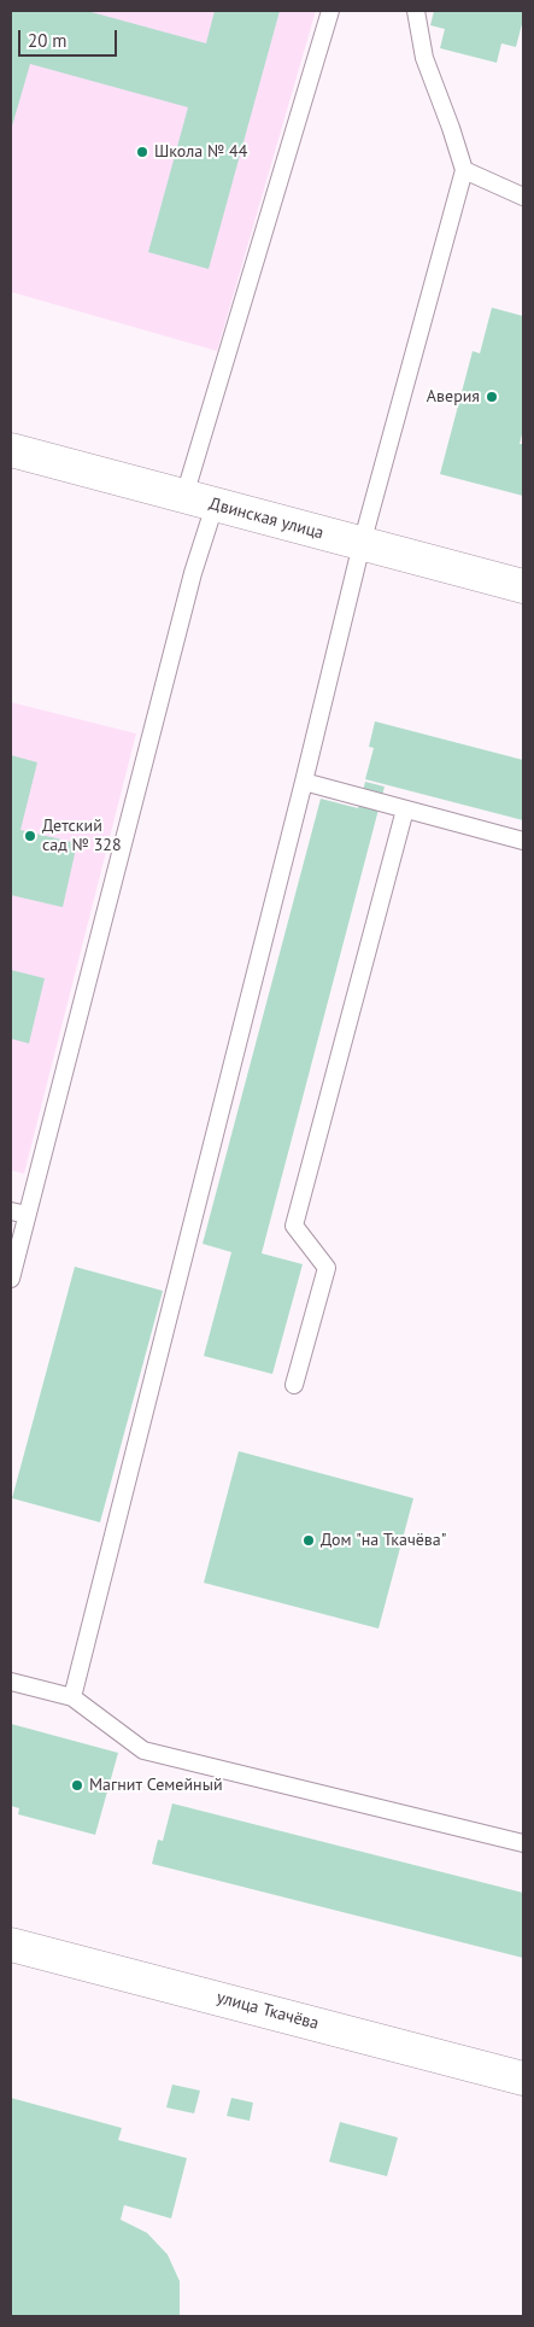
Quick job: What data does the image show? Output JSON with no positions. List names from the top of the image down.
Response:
{
  "streets": {
    "street": ["Двинская улица", "улица Ткачёва"]
  },
  "places": [
    "Школа № 44",
    "Аверия",
    "Детский сад № 328",
    "Дом \"на Ткачёва\"",
    "Магнит Семейный"
  ],
  "scale_bar": "20 m"
}
